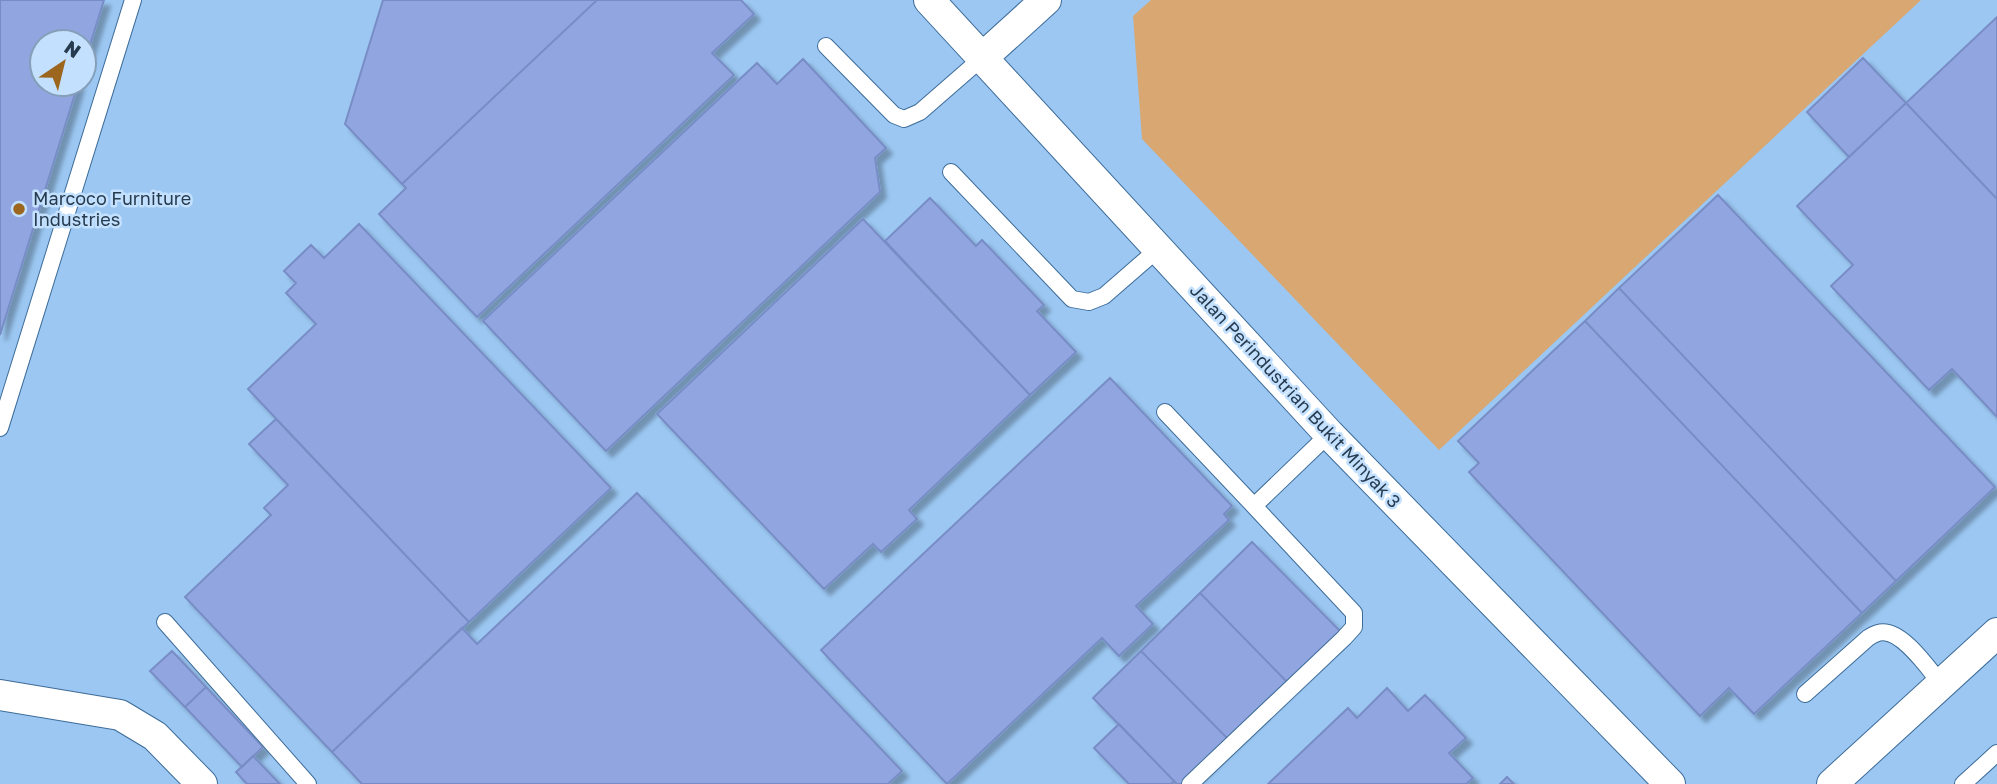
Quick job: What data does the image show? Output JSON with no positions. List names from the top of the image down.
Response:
{
  "streets": {
    "street": ["Jalan Perindustrian Bukit Minyak 3"]
  },
  "places": ["Marcoco Furniture Industries"],
  "north": "top right"
}
